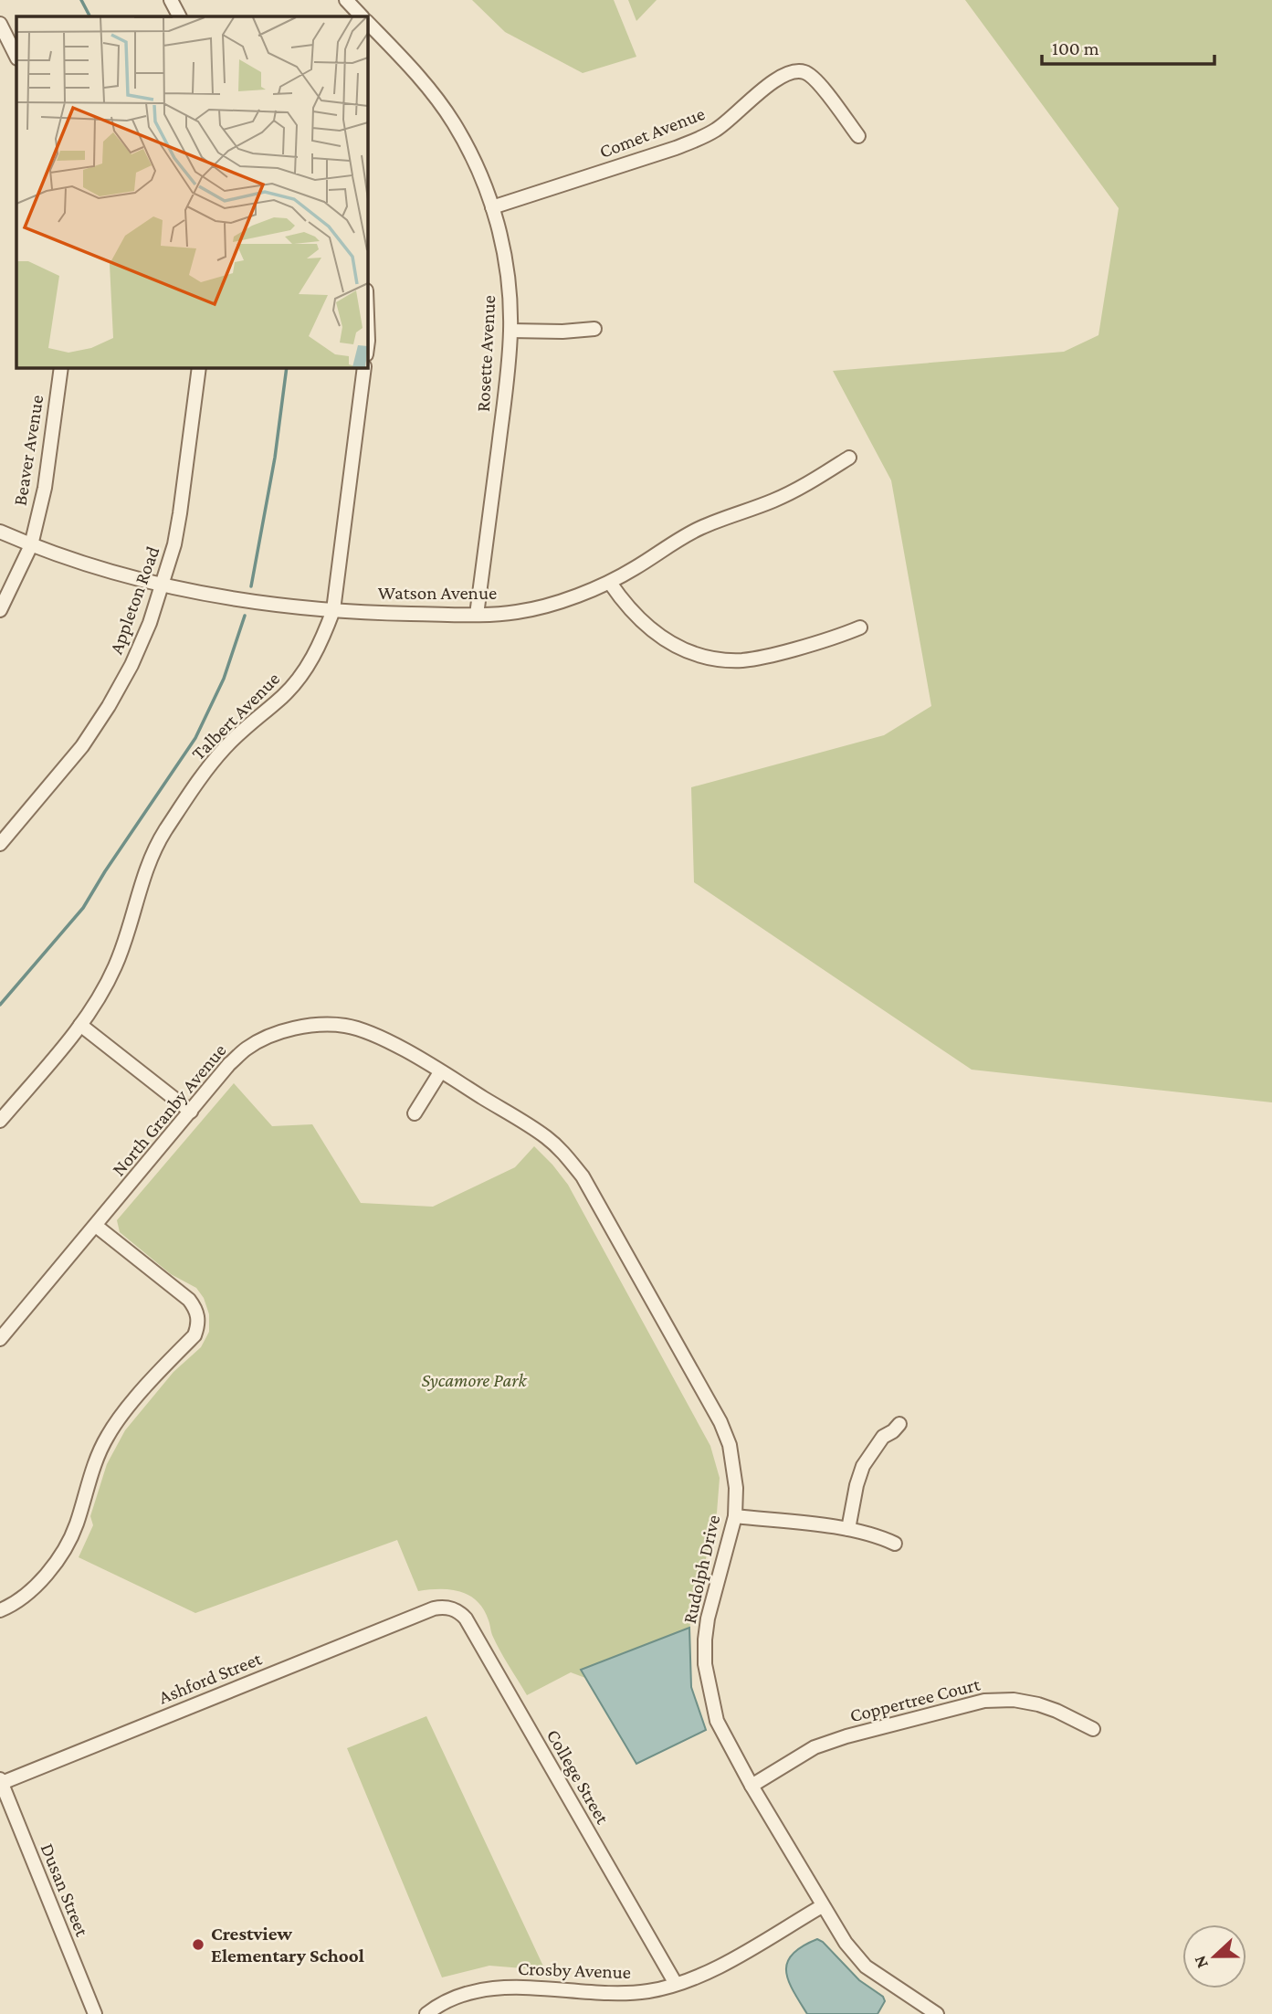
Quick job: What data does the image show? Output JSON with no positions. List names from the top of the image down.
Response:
{
  "streets": {
    "street": [
      "Comet Avenue",
      "Rosette Avenue",
      "Beaver Avenue",
      "Watson Avenue",
      "Appleton Road",
      "Talbert Avenue",
      "North Granby Avenue",
      "Rudolph Drive",
      "Ashford Street",
      "Coppertree Court",
      "College Street",
      "Dusan Street",
      "Crosby Avenue"
    ]
  },
  "crossings": [
    ["Comet Avenue", "Rosette Avenue"],
    ["Rosette Avenue", "Watson Avenue"],
    ["Beaver Avenue", "Watson Avenue"],
    ["Watson Avenue", "Appleton Road"],
    ["Watson Avenue", "Talbert Avenue"],
    ["North Granby Avenue", "Rudolph Drive"],
    ["Rudolph Drive", "Coppertree Court"],
    ["Rudolph Drive", "Crosby Avenue"],
    ["Ashford Street", "College Street"],
    ["Ashford Street", "Dusan Street"],
    ["College Street", "Crosby Avenue"]
  ],
  "parks": ["Sycamore Park"],
  "places": ["Crestview Elementary School"],
  "scale_bar": "100 m",
  "north": "left"
}
